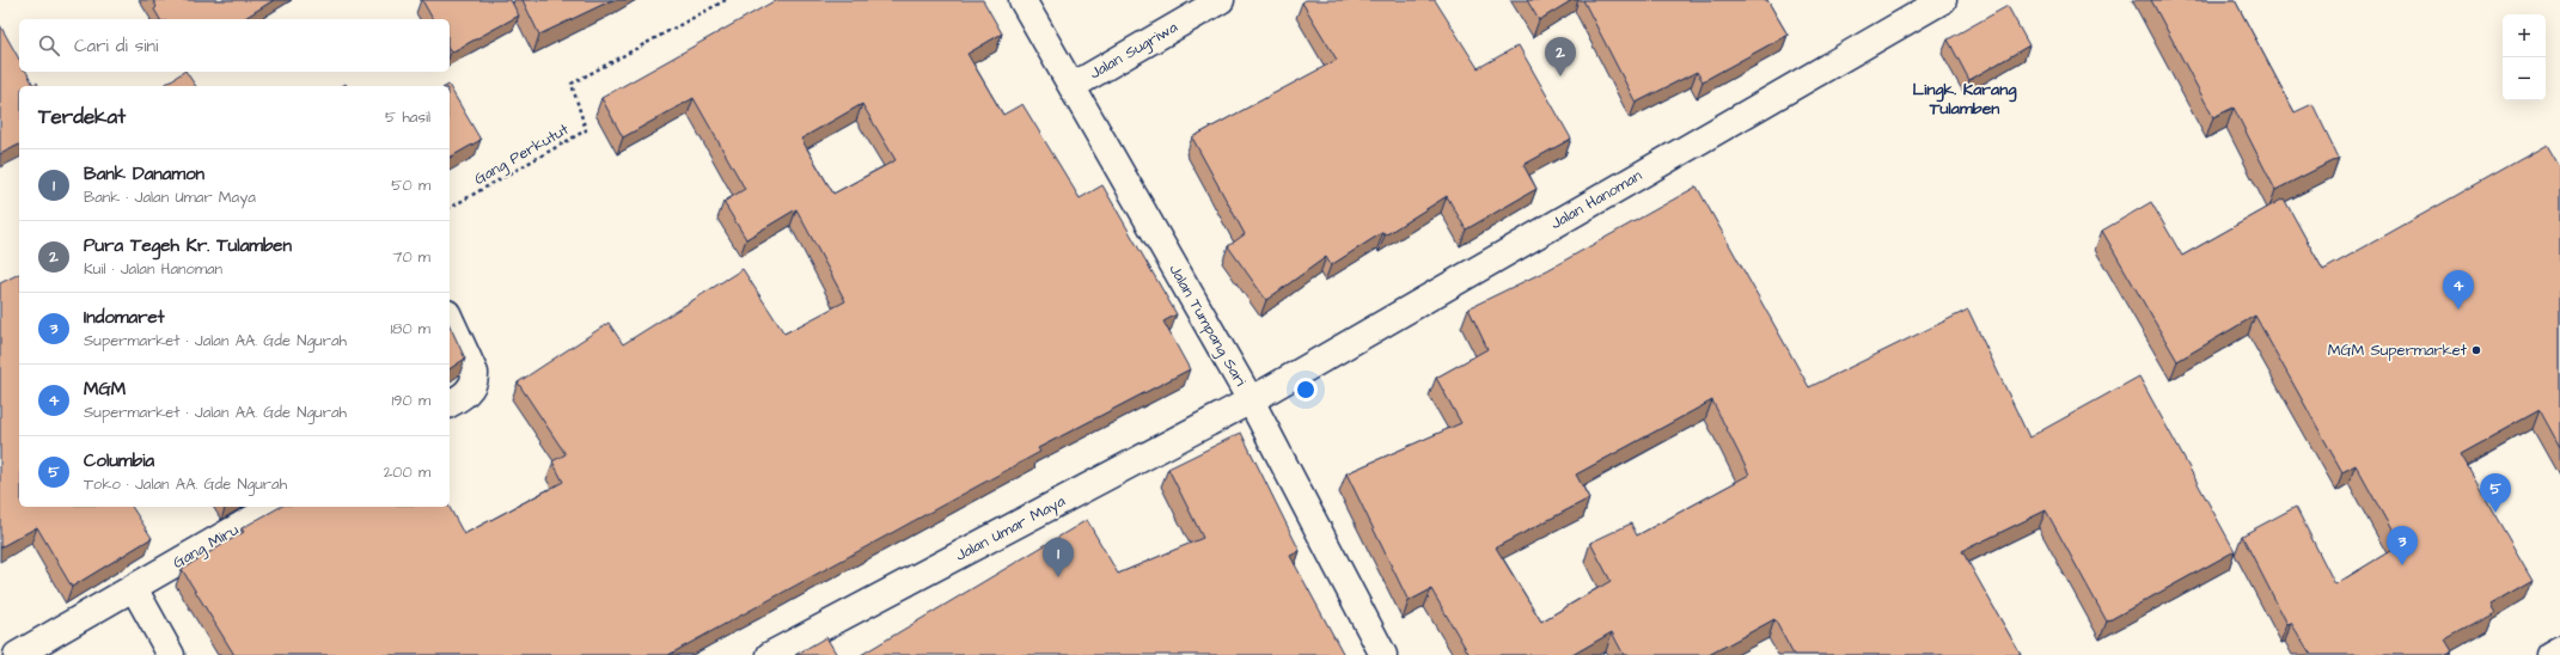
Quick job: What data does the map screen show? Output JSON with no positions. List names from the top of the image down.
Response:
{
  "streets": {
    "street": [
      "Jalan Sugriwa",
      "Jalan Hanoman",
      "Jalan Tumpang Sari",
      "Jalan Umar Maya",
      "Gang Miru"
    ],
    "path": ["Gang Perkutut"]
  },
  "crossings": [
    ["Jalan Sugriwa", "Jalan Tumpang Sari"],
    ["Jalan Hanoman", "Jalan Tumpang Sari"],
    ["Jalan Hanoman", "Jalan Umar Maya"],
    ["Jalan Tumpang Sari", "Jalan Umar Maya"]
  ],
  "districts": ["Lingk. Karang Tulamben"],
  "places": ["MGM Supermarket"],
  "page": {
    "map_buttons": ["+", "−"],
    "search": "Cari di sini",
    "pins": [
      "2",
      "4",
      "5",
      "3",
      "1"
    ],
    "heading": ["Terdekat", "5 hasil"],
    "list": [
      {
        "mark": "1",
        "name": "Bank Danamon",
        "note": "Bank · Jalan Umar Maya",
        "value": "50 m"
      },
      {
        "mark": "2",
        "name": "Pura Tegeh Kr. Tulamben",
        "note": "Kuil · Jalan Hanoman",
        "value": "70 m"
      },
      {
        "mark": "3",
        "name": "Indomaret",
        "note": "Supermarket · Jalan AA. Gde Ngurah",
        "value": "180 m"
      },
      {
        "mark": "4",
        "name": "MGM",
        "note": "Supermarket · Jalan AA. Gde Ngurah",
        "value": "190 m"
      },
      {
        "mark": "5",
        "name": "Columbia",
        "note": "Toko · Jalan AA. Gde Ngurah",
        "value": "200 m"
      }
    ]
  }
}
